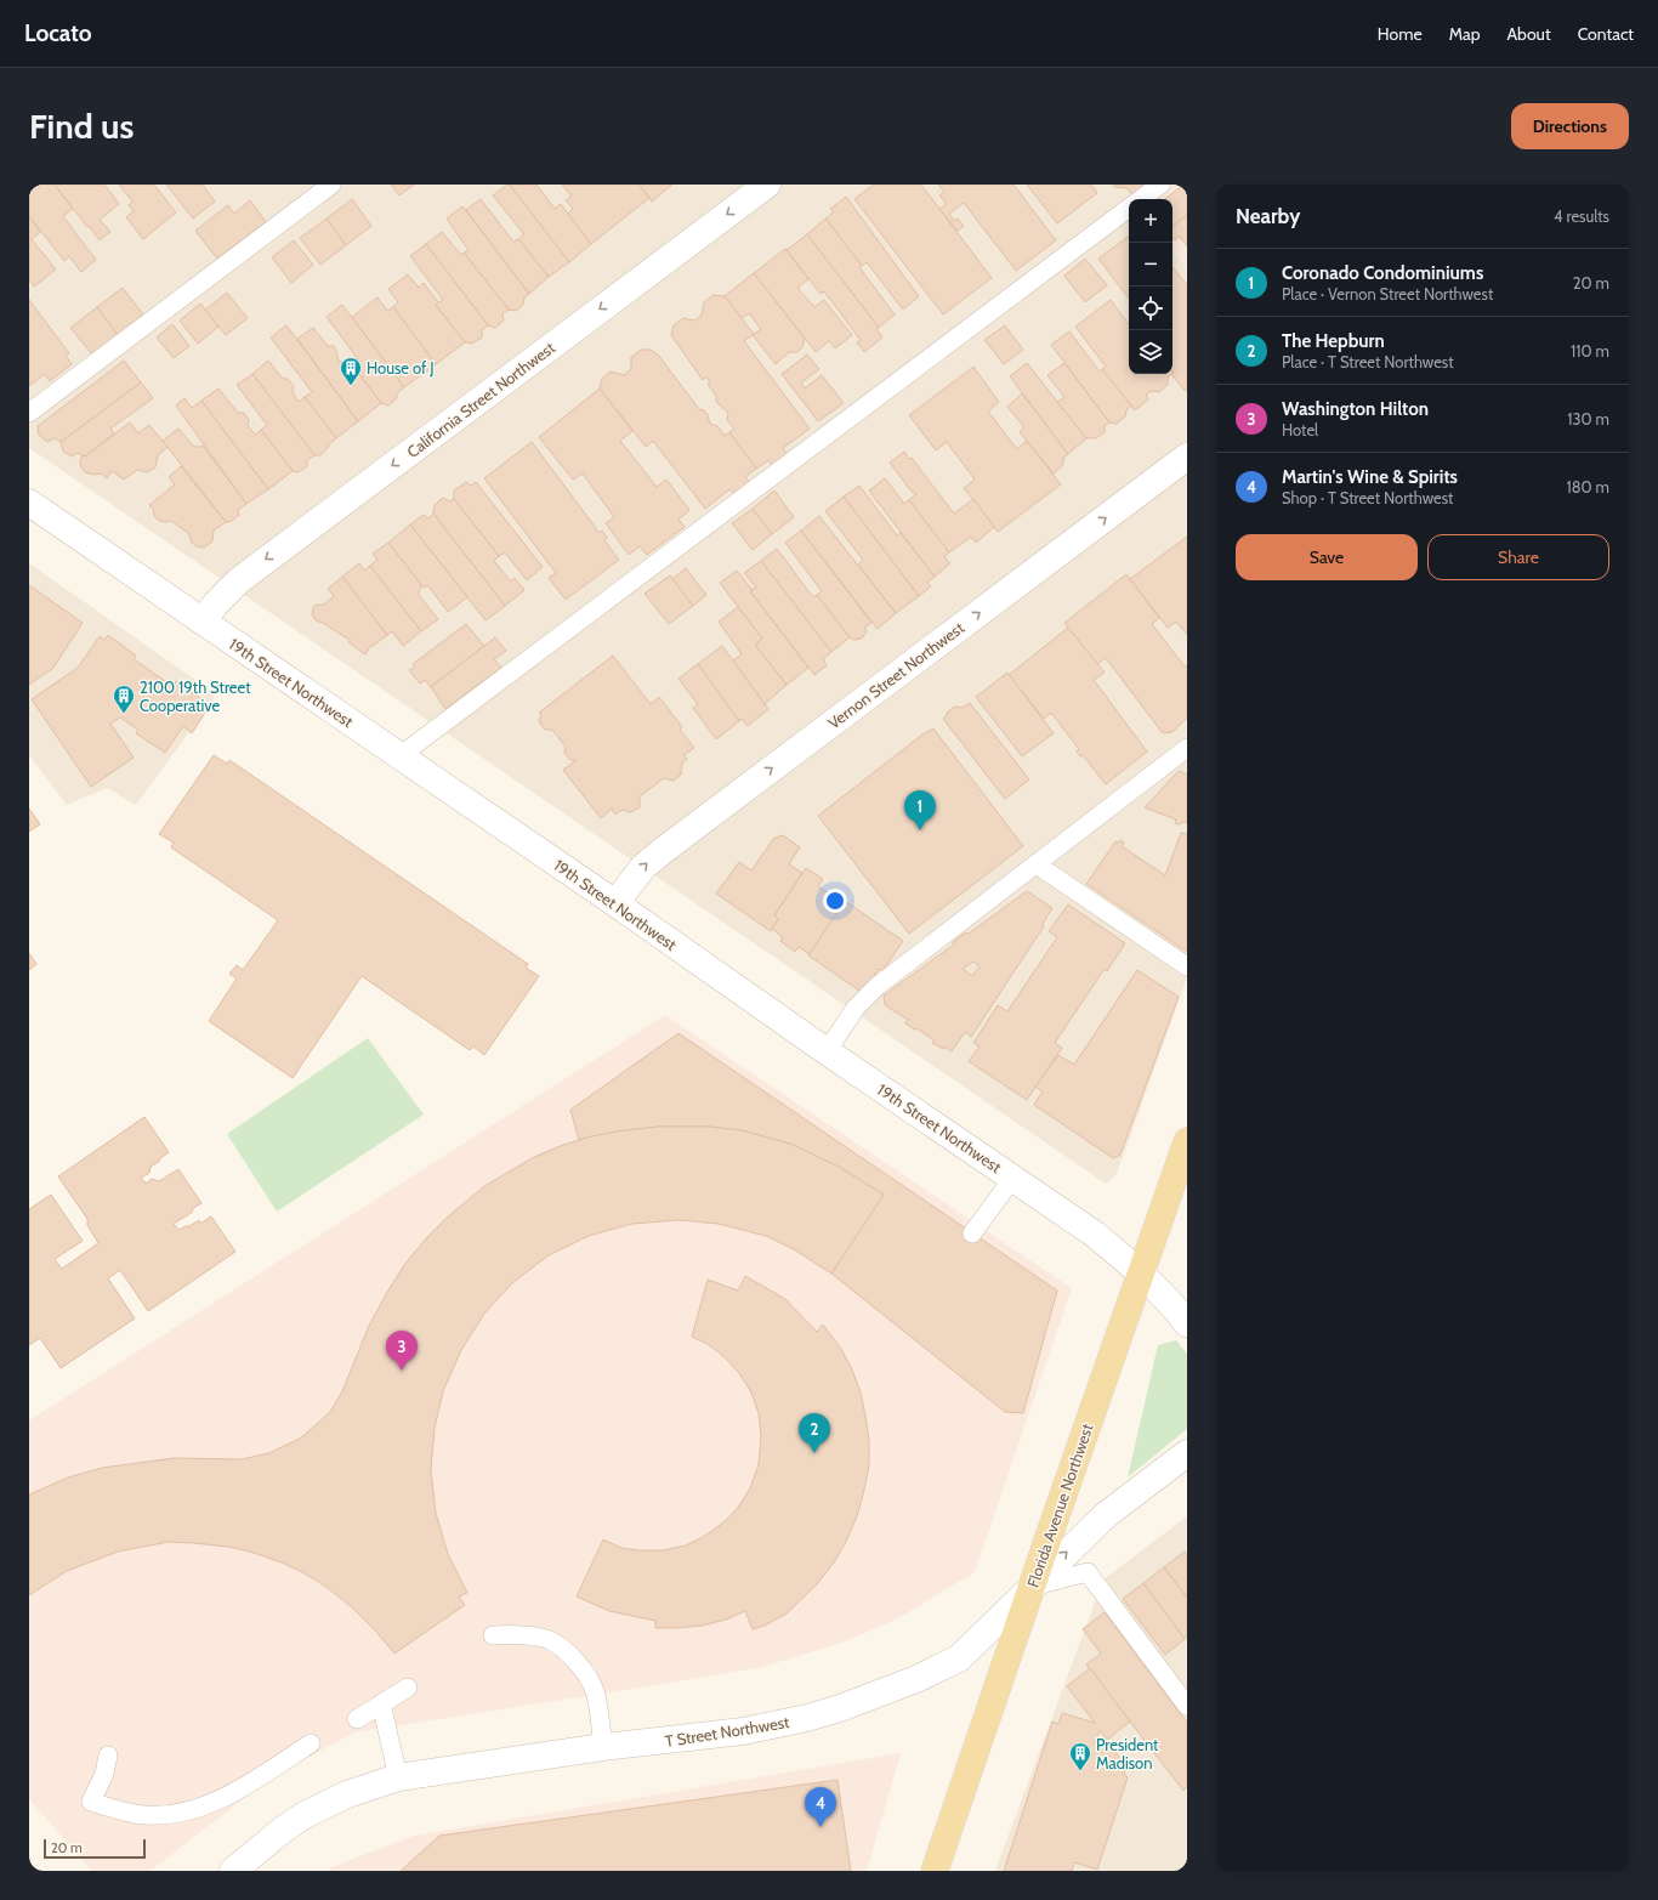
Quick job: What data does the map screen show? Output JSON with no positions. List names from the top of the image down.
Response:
{
  "streets": {
    "main road": ["Florida Avenue Northwest"],
    "street": [
      "California Street Northwest",
      "Vernon Street Northwest",
      "19th Street Northwest",
      "T Street Northwest"
    ]
  },
  "crossings": [
    ["California Street Northwest", "19th Street Northwest"],
    ["Vernon Street Northwest", "19th Street Northwest"],
    ["19th Street Northwest", "Florida Avenue Northwest"],
    ["Florida Avenue Northwest", "T Street Northwest"]
  ],
  "one_way": ["California Street Northwest", "Vernon Street Northwest"],
  "places": {
    "building": ["House of J", "2100 19th Street Cooperative", "President Madison"]
  },
  "scale_bar": "20 m",
  "page": {
    "header": "Locato",
    "nav": [
      "Home",
      "Map",
      "About",
      "Contact"
    ],
    "buttons": [
      "Directions",
      ["Save", "Share"]
    ],
    "title": "Find us",
    "heading": ["Nearby", "4 results"],
    "map_buttons": ["+", "−"],
    "list": [
      {
        "mark": "1",
        "name": "Coronado Condominiums",
        "note": "Place · Vernon Street Northwest",
        "value": "20 m"
      },
      {
        "mark": "2",
        "name": "The Hepburn",
        "note": "Place · T Street Northwest",
        "value": "110 m"
      },
      {
        "mark": "3",
        "name": "Washington Hilton",
        "note": "Hotel",
        "value": "130 m"
      },
      {
        "mark": "4",
        "name": "Martin's Wine & Spirits",
        "note": "Shop · T Street Northwest",
        "value": "180 m"
      }
    ],
    "pins": [
      "1",
      "3",
      "2",
      "4"
    ],
    "scale": "20 m"
  }
}
